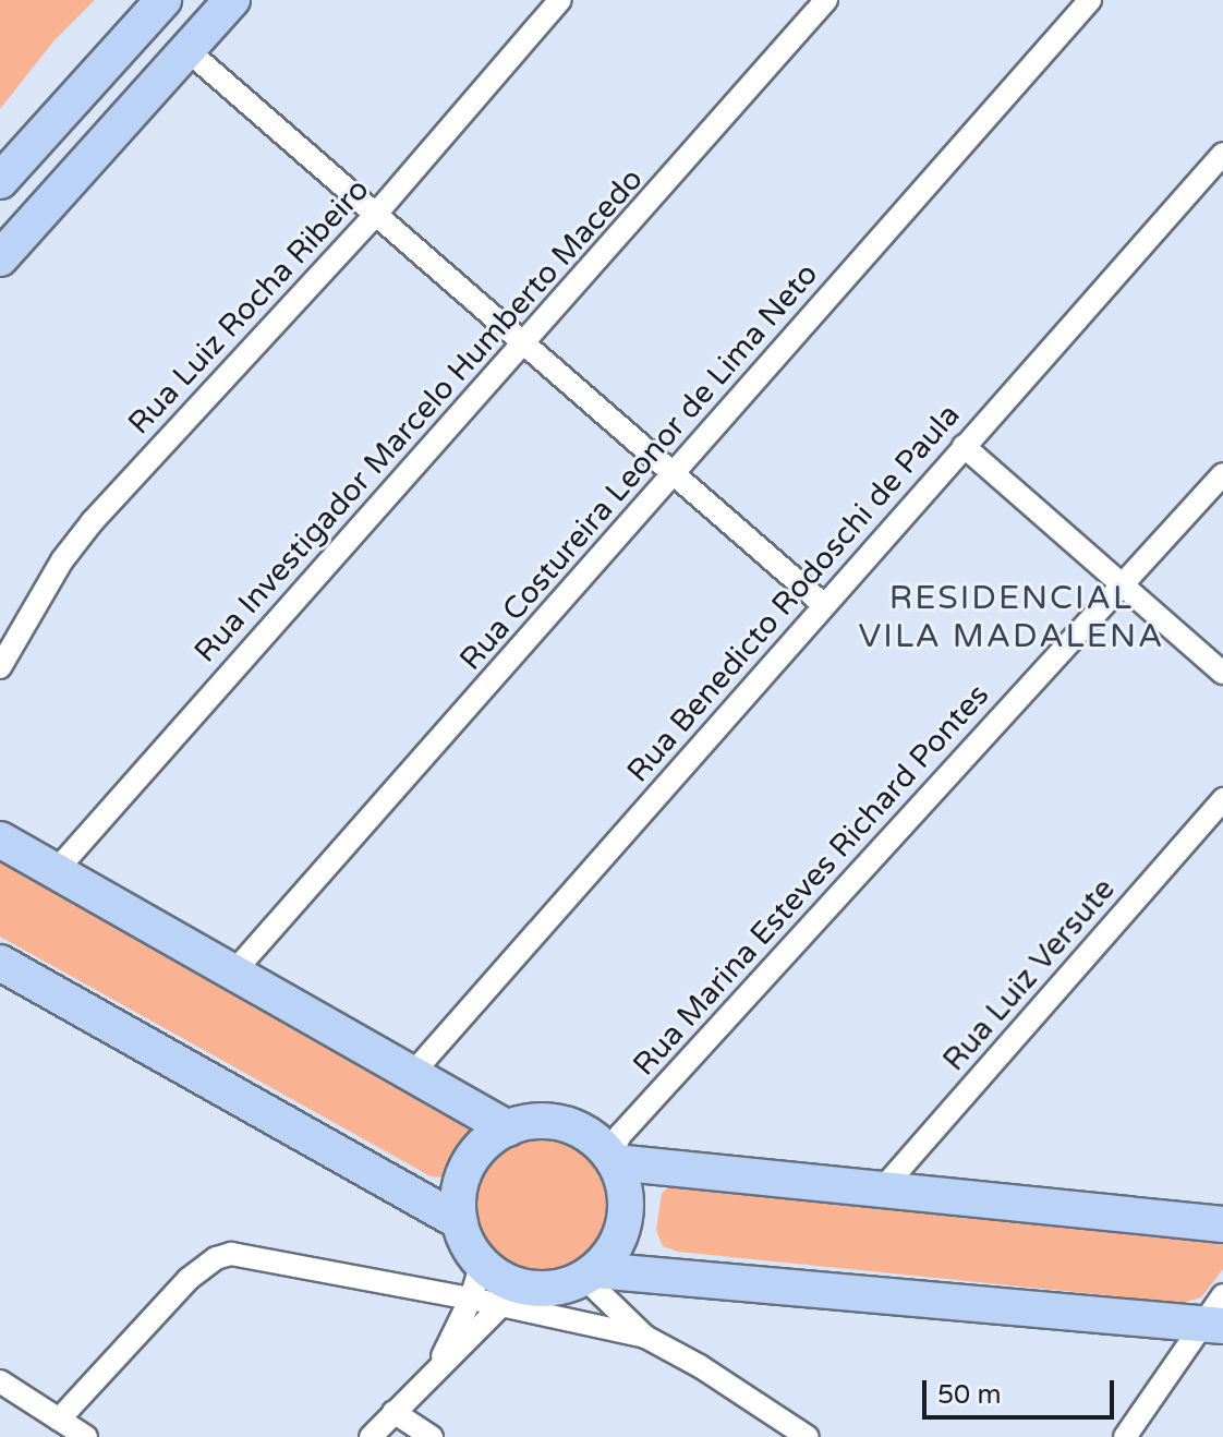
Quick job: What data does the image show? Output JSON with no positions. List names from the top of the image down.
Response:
{
  "streets": {
    "street": [
      "Rua Luiz Rocha Ribeiro",
      "Rua Investigador Marcelo Humberto Macedo",
      "Rua Costureira Leonor de Lima Neto",
      "Rua Benedicto Rodoschi de Paula",
      "Rua Marina Esteves Richard Pontes",
      "Rua Luiz Versute"
    ]
  },
  "districts": ["RESIDENCIAL VILA MADALENA"],
  "scale_bar": "50 m"
}
